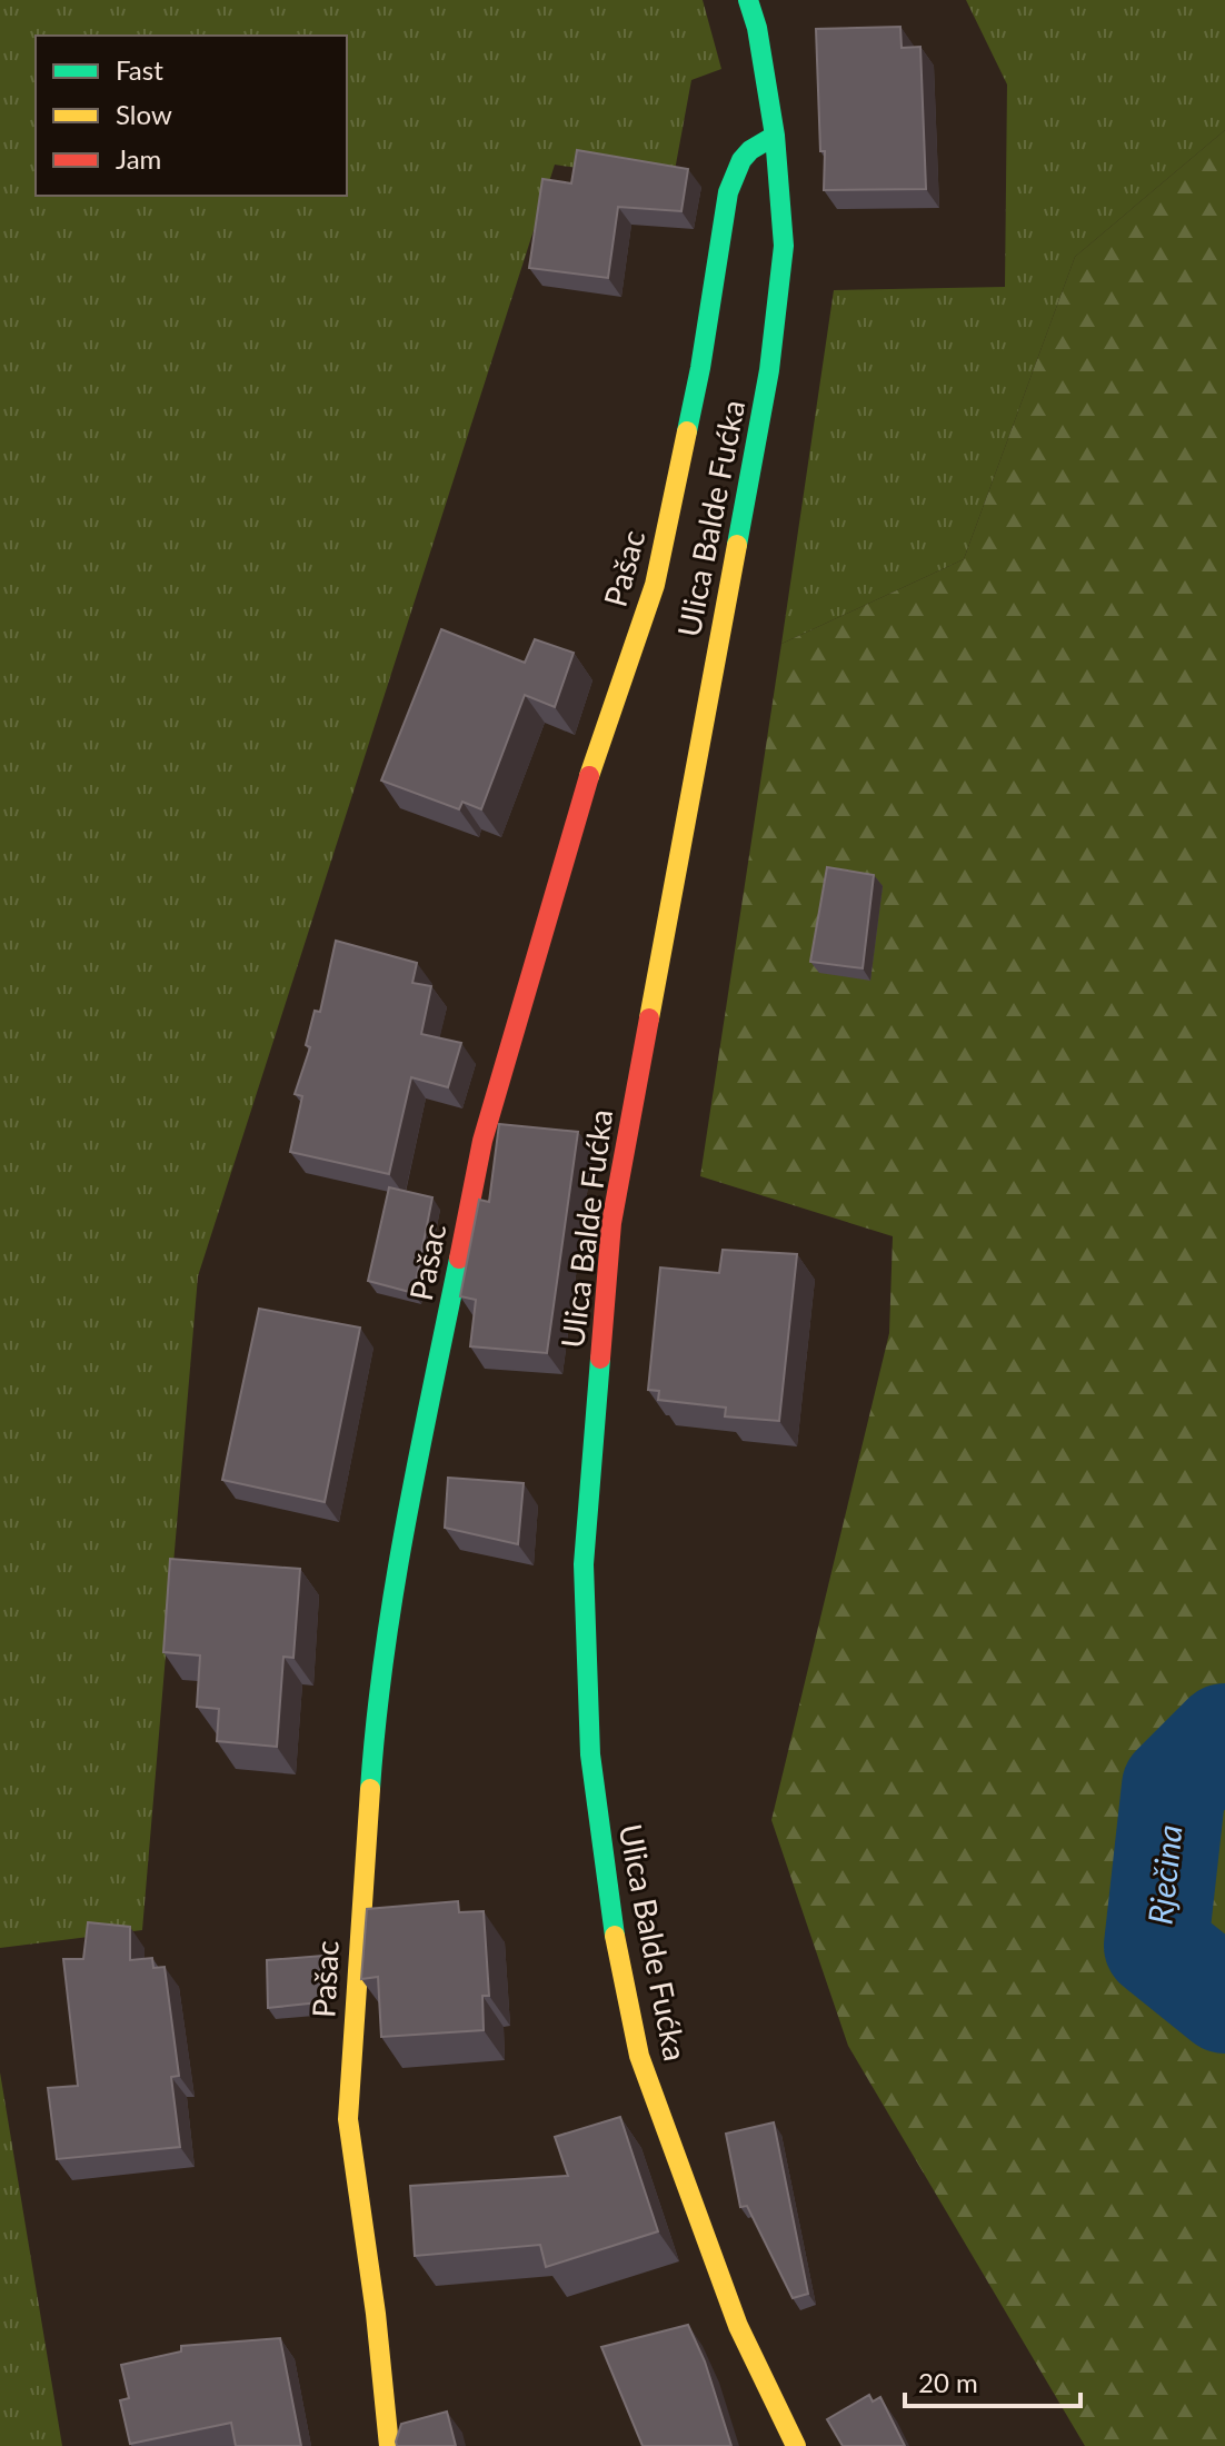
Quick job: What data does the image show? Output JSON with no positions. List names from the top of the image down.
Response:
{
  "streets": {
    "main road": ["Ulica Balde Fućka", "Pašac"]
  },
  "crossings": [
    ["Ulica Balde Fućka", "Pašac"]
  ],
  "water": ["Rječina"],
  "legend": ["Fast", "Slow", "Jam"],
  "scale_bar": "20 m"
}
